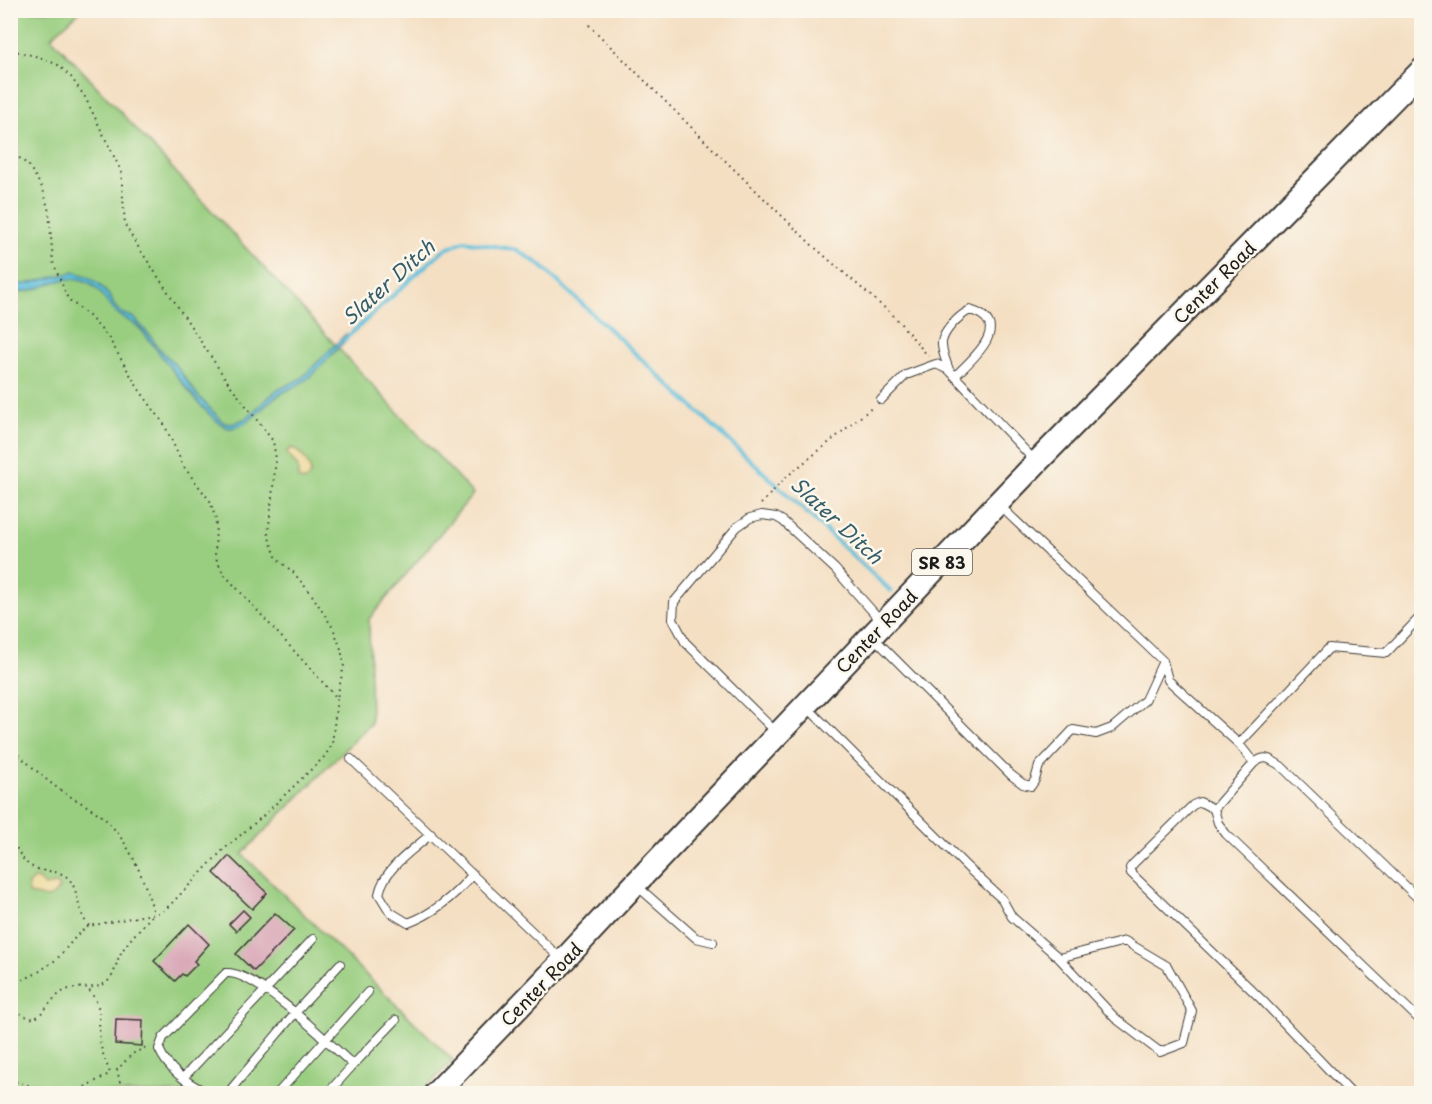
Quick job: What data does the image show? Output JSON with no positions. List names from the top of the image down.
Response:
{
  "streets": {
    "main road": ["Center Road", "SR 83"]
  },
  "water": ["Slater Ditch"]
}
